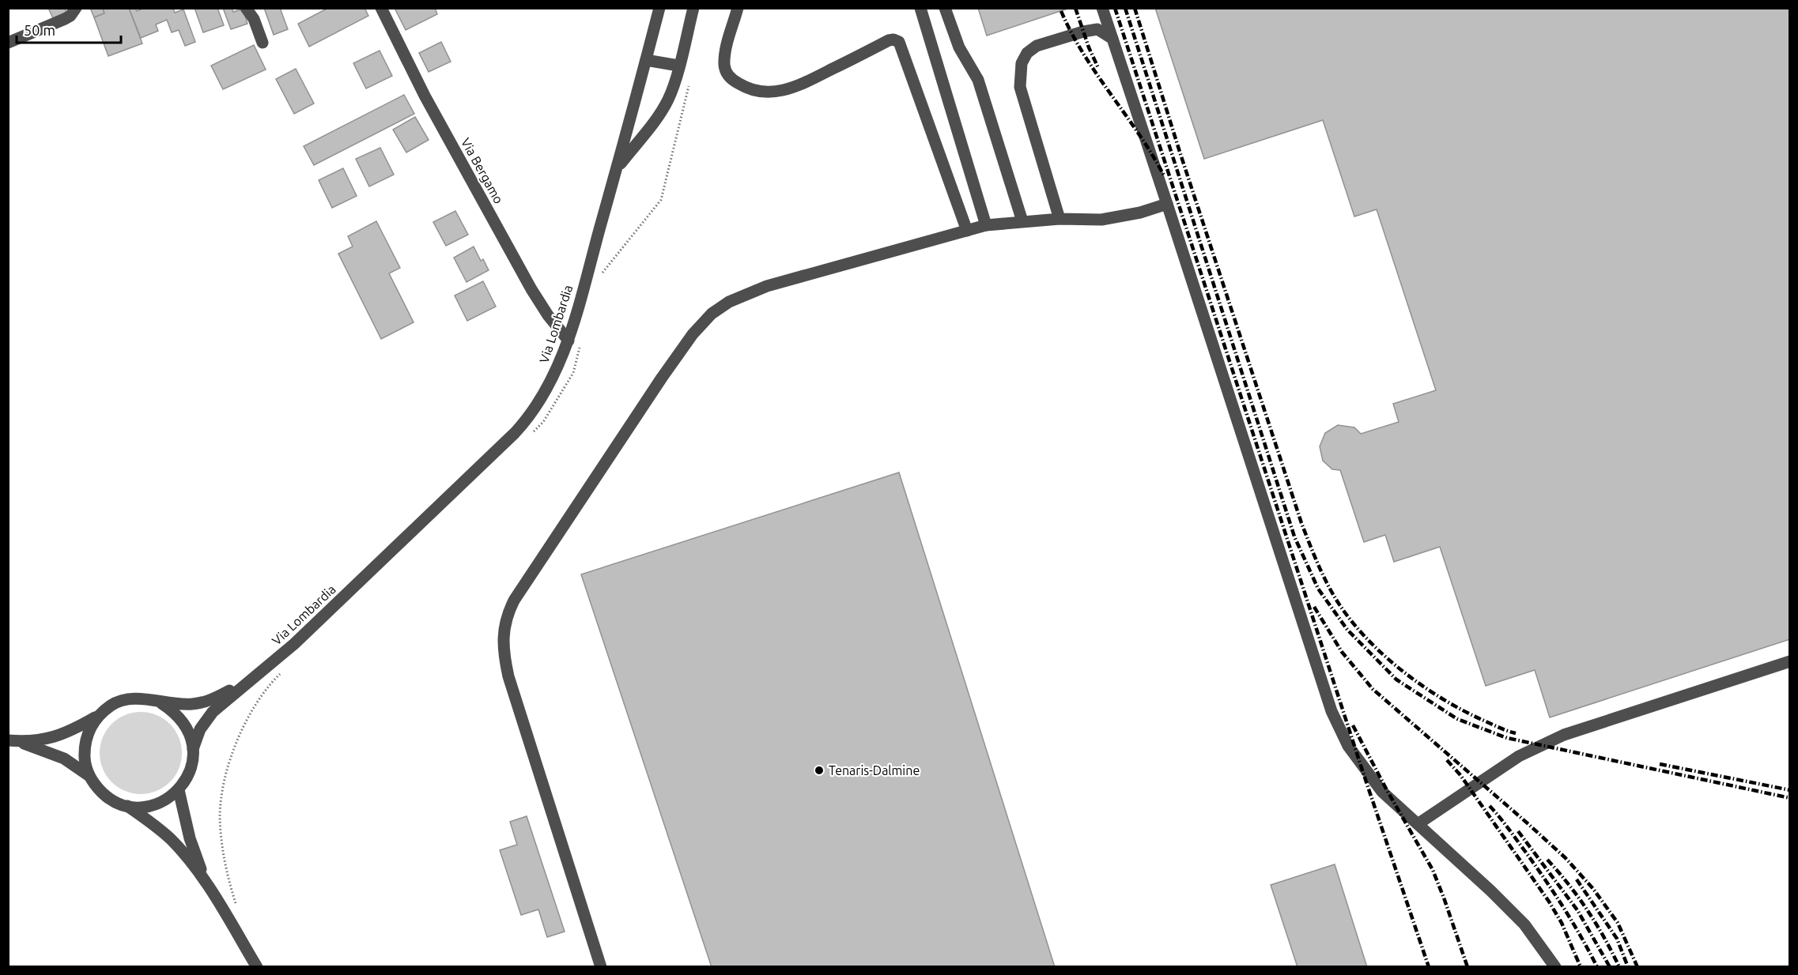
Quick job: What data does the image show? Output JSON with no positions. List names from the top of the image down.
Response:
{
  "streets": {
    "street": ["Via Bergamo", "Via Lombardia"]
  },
  "crossings": [
    ["Via Bergamo", "Via Lombardia"]
  ],
  "places": ["Tenaris-Dalmine"],
  "scale_bar": "50 m"
}
